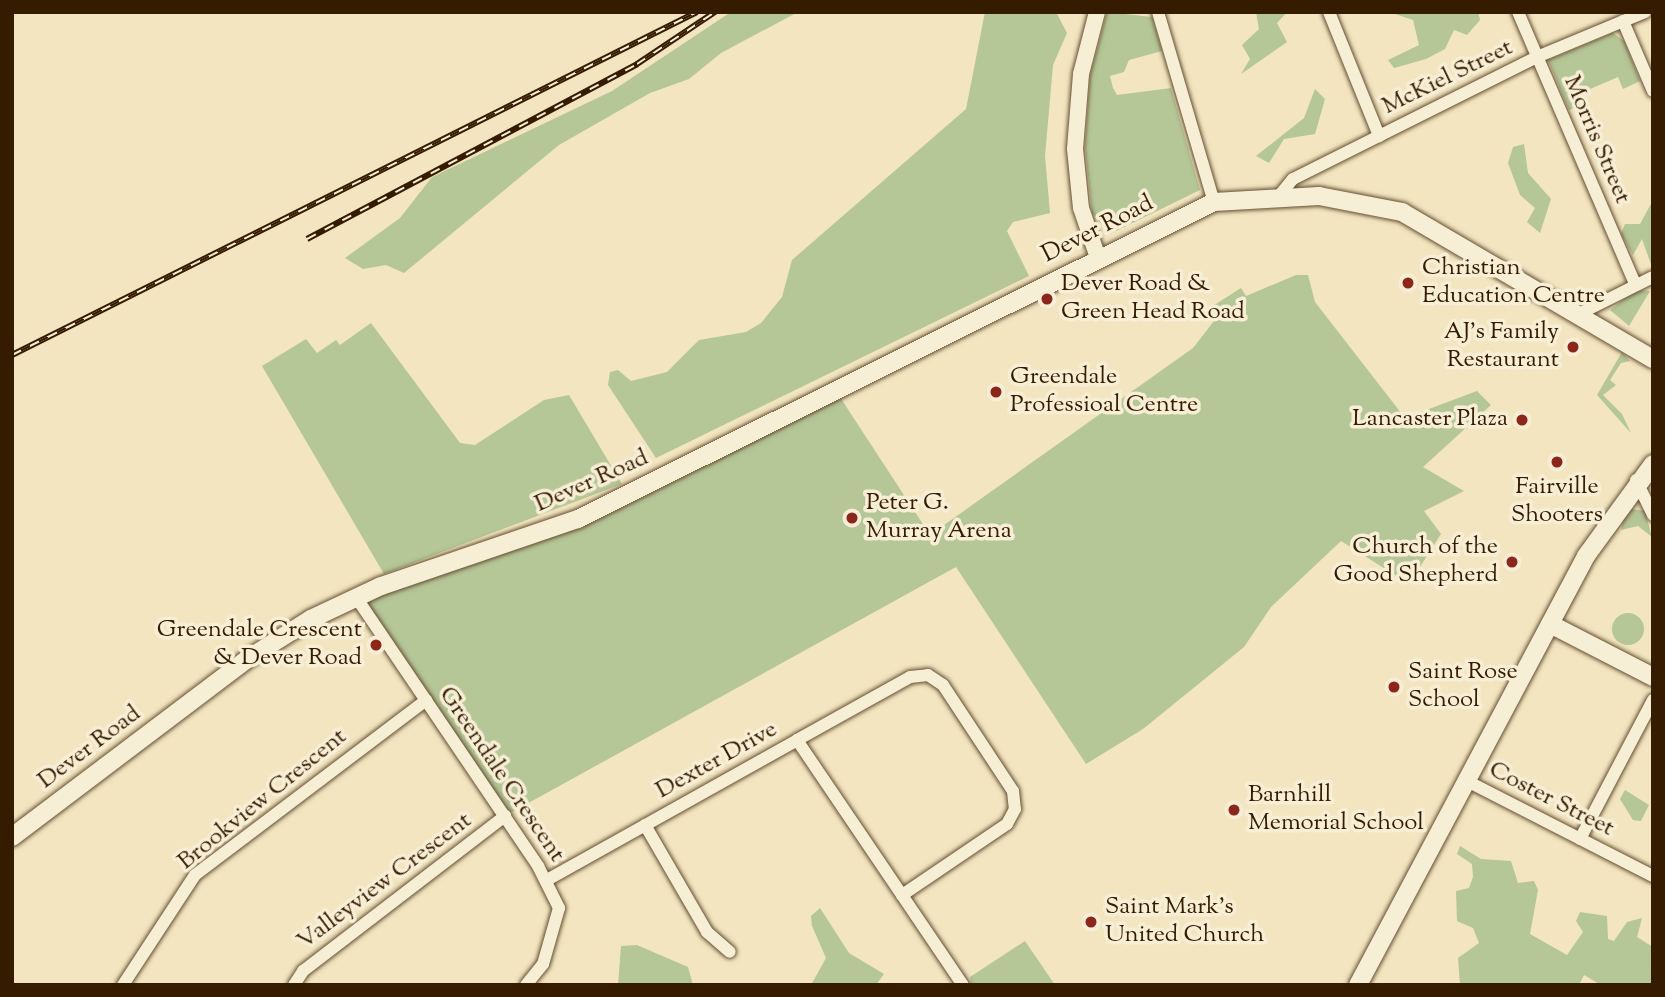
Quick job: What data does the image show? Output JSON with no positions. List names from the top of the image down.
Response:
{
  "streets": {
    "main road": ["Dever Road"],
    "street": [
      "McKiel Street",
      "Morris Street",
      "Dexter Drive",
      "Greendale Crescent",
      "Brookview Crescent",
      "Coster Street",
      "Valleyview Crescent"
    ]
  },
  "crossings": [
    ["McKiel Street", "Morris Street"],
    ["Dever Road", "Greendale Crescent"],
    ["Dexter Drive", "Greendale Crescent"],
    ["Greendale Crescent", "Brookview Crescent"],
    ["Greendale Crescent", "Valleyview Crescent"]
  ],
  "places": [
    "Christian Education Centre",
    "Dever Road & Green Head Road",
    "AJ's Family Restaurant",
    "Greendale Professioal Centre",
    "Lancaster Plaza",
    "Fairville Shooters",
    "Peter G. Murray Arena",
    "Church of the Good Shepherd",
    "Greendale Crescent & Dever Road",
    "Saint Rose School",
    "Barnhill Memorial School",
    "Saint Mark's United Church"
  ]
}
